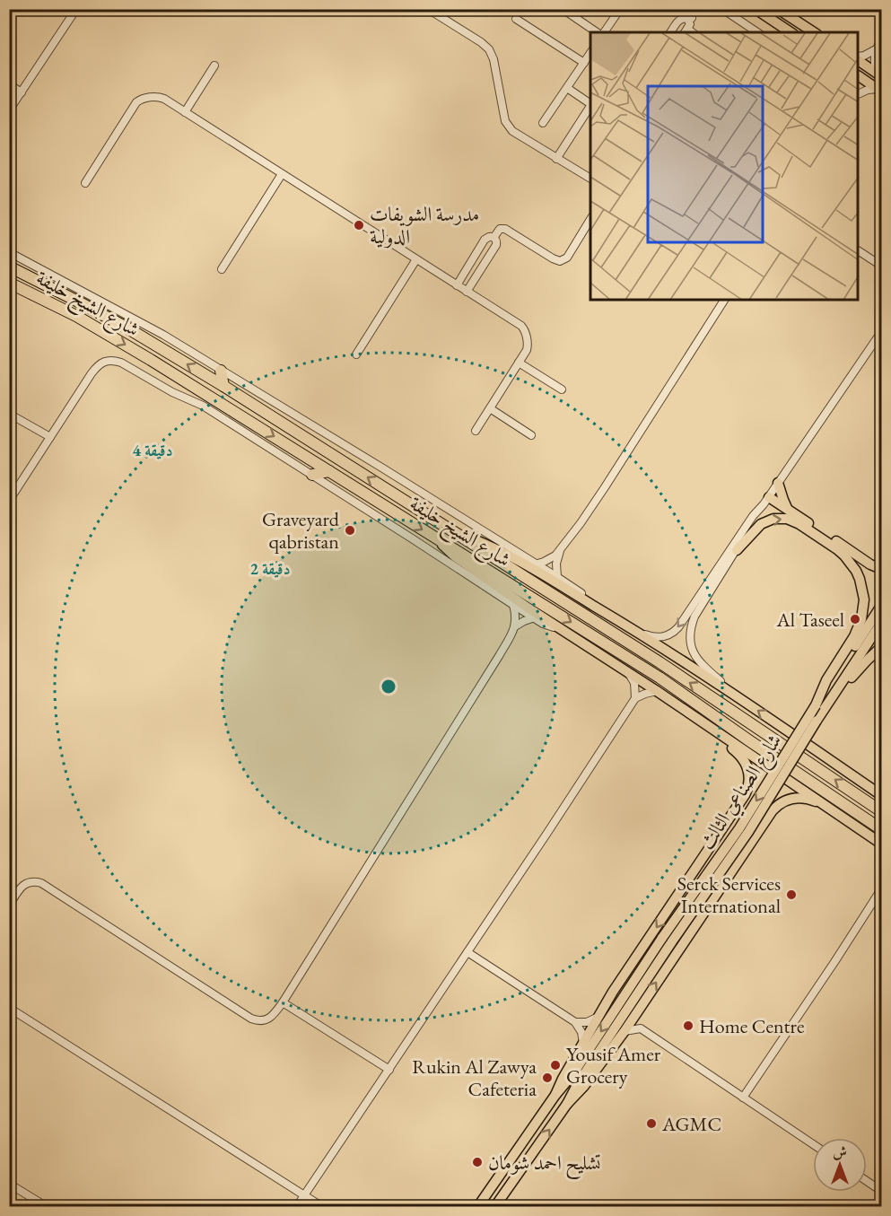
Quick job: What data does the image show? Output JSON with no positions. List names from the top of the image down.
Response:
{
  "streets": {
    "highway": ["شارع الشيخ خليفة"],
    "main road": ["شارع الصناعي الثالث"]
  },
  "places": [
    "مدرسة الشويفات الدولية",
    "Graveyard qabristan",
    "Al Taseel",
    "Serck Services International",
    "Home Centre",
    "Yousif Amer Grocery",
    "Rukin Al Zawya Cafeteria",
    "AGMC",
    "تشليح احمد شومان"
  ],
  "north": "top",
  "rings": ["4 دقيقة", "2 دقيقة"]
}
